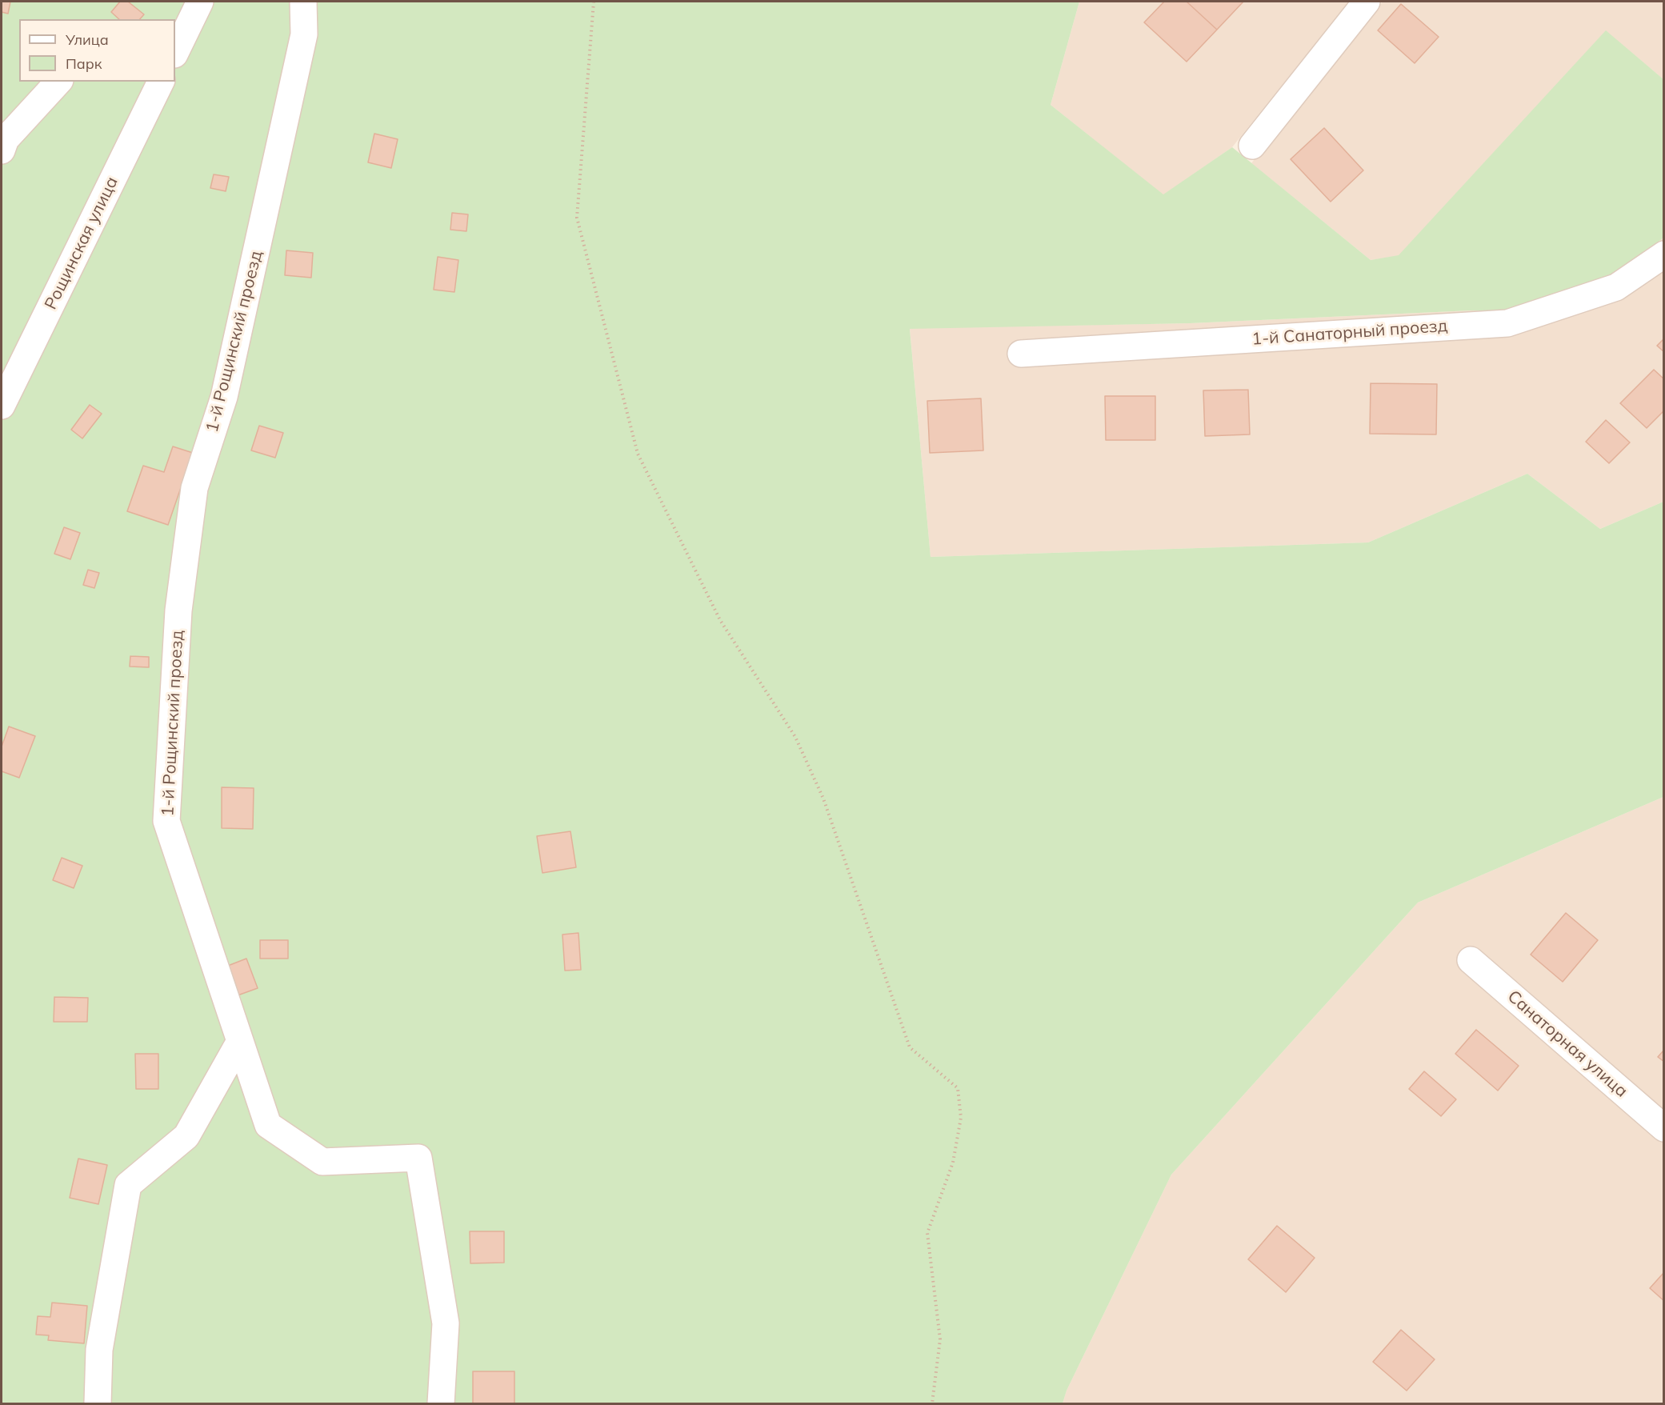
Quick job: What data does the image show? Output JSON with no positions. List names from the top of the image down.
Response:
{
  "streets": {
    "street": [
      "Рощинская улица",
      "1-й Санаторный проезд",
      "1-й Рощинский проезд",
      "Санаторная улица"
    ]
  },
  "legend": ["Улица", "Парк"]
}
